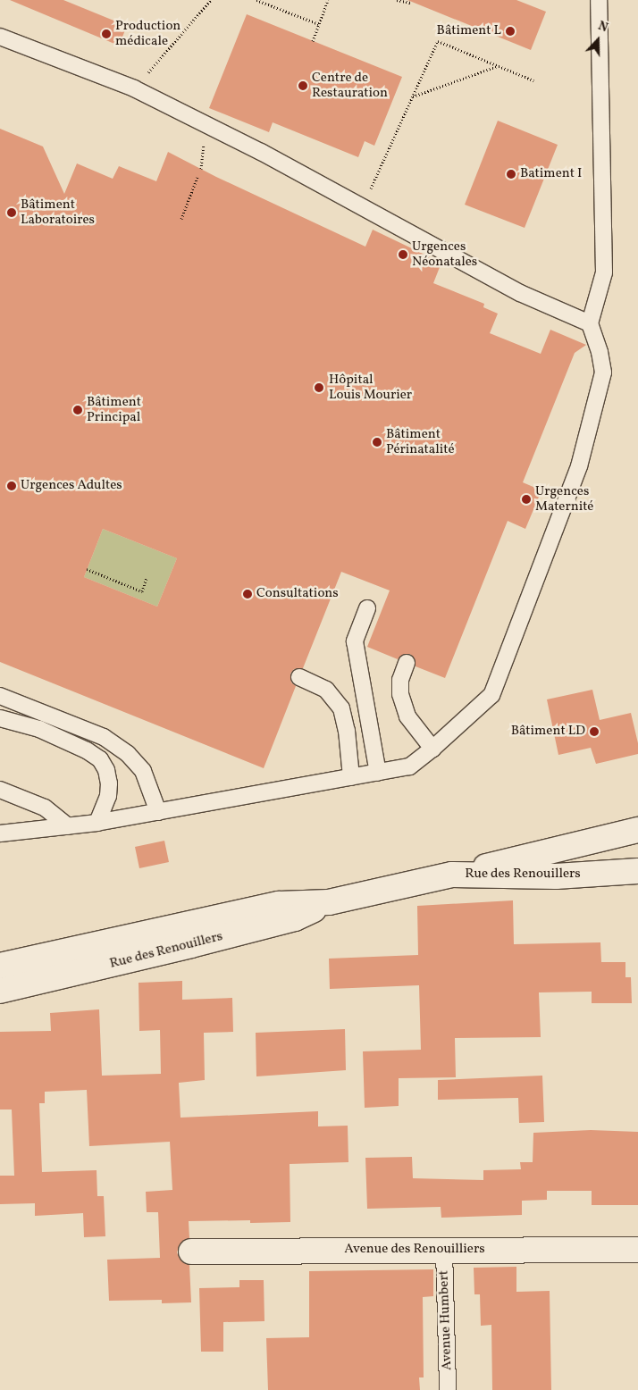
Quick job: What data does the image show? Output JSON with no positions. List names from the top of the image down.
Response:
{
  "streets": {
    "street": ["Rue des Renouillers", "Avenue des Renouilliers"],
    "lane": ["Avenue Humbert"]
  },
  "crossings": [
    ["Avenue des Renouilliers", "Avenue Humbert"]
  ],
  "places": [
    "Bâtiment L",
    "Production médicale",
    "Centre de Restauration",
    "Batiment I",
    "Bâtiment Laboratoires",
    "Urgences Néonatales",
    "Hôpital Louis Mourier",
    "Bâtiment Principal",
    "Bâtiment Périnatalité",
    "Urgences Adultes",
    "Urgences Maternité",
    "Consultations",
    "Bâtiment LD"
  ],
  "north": "top"
}
